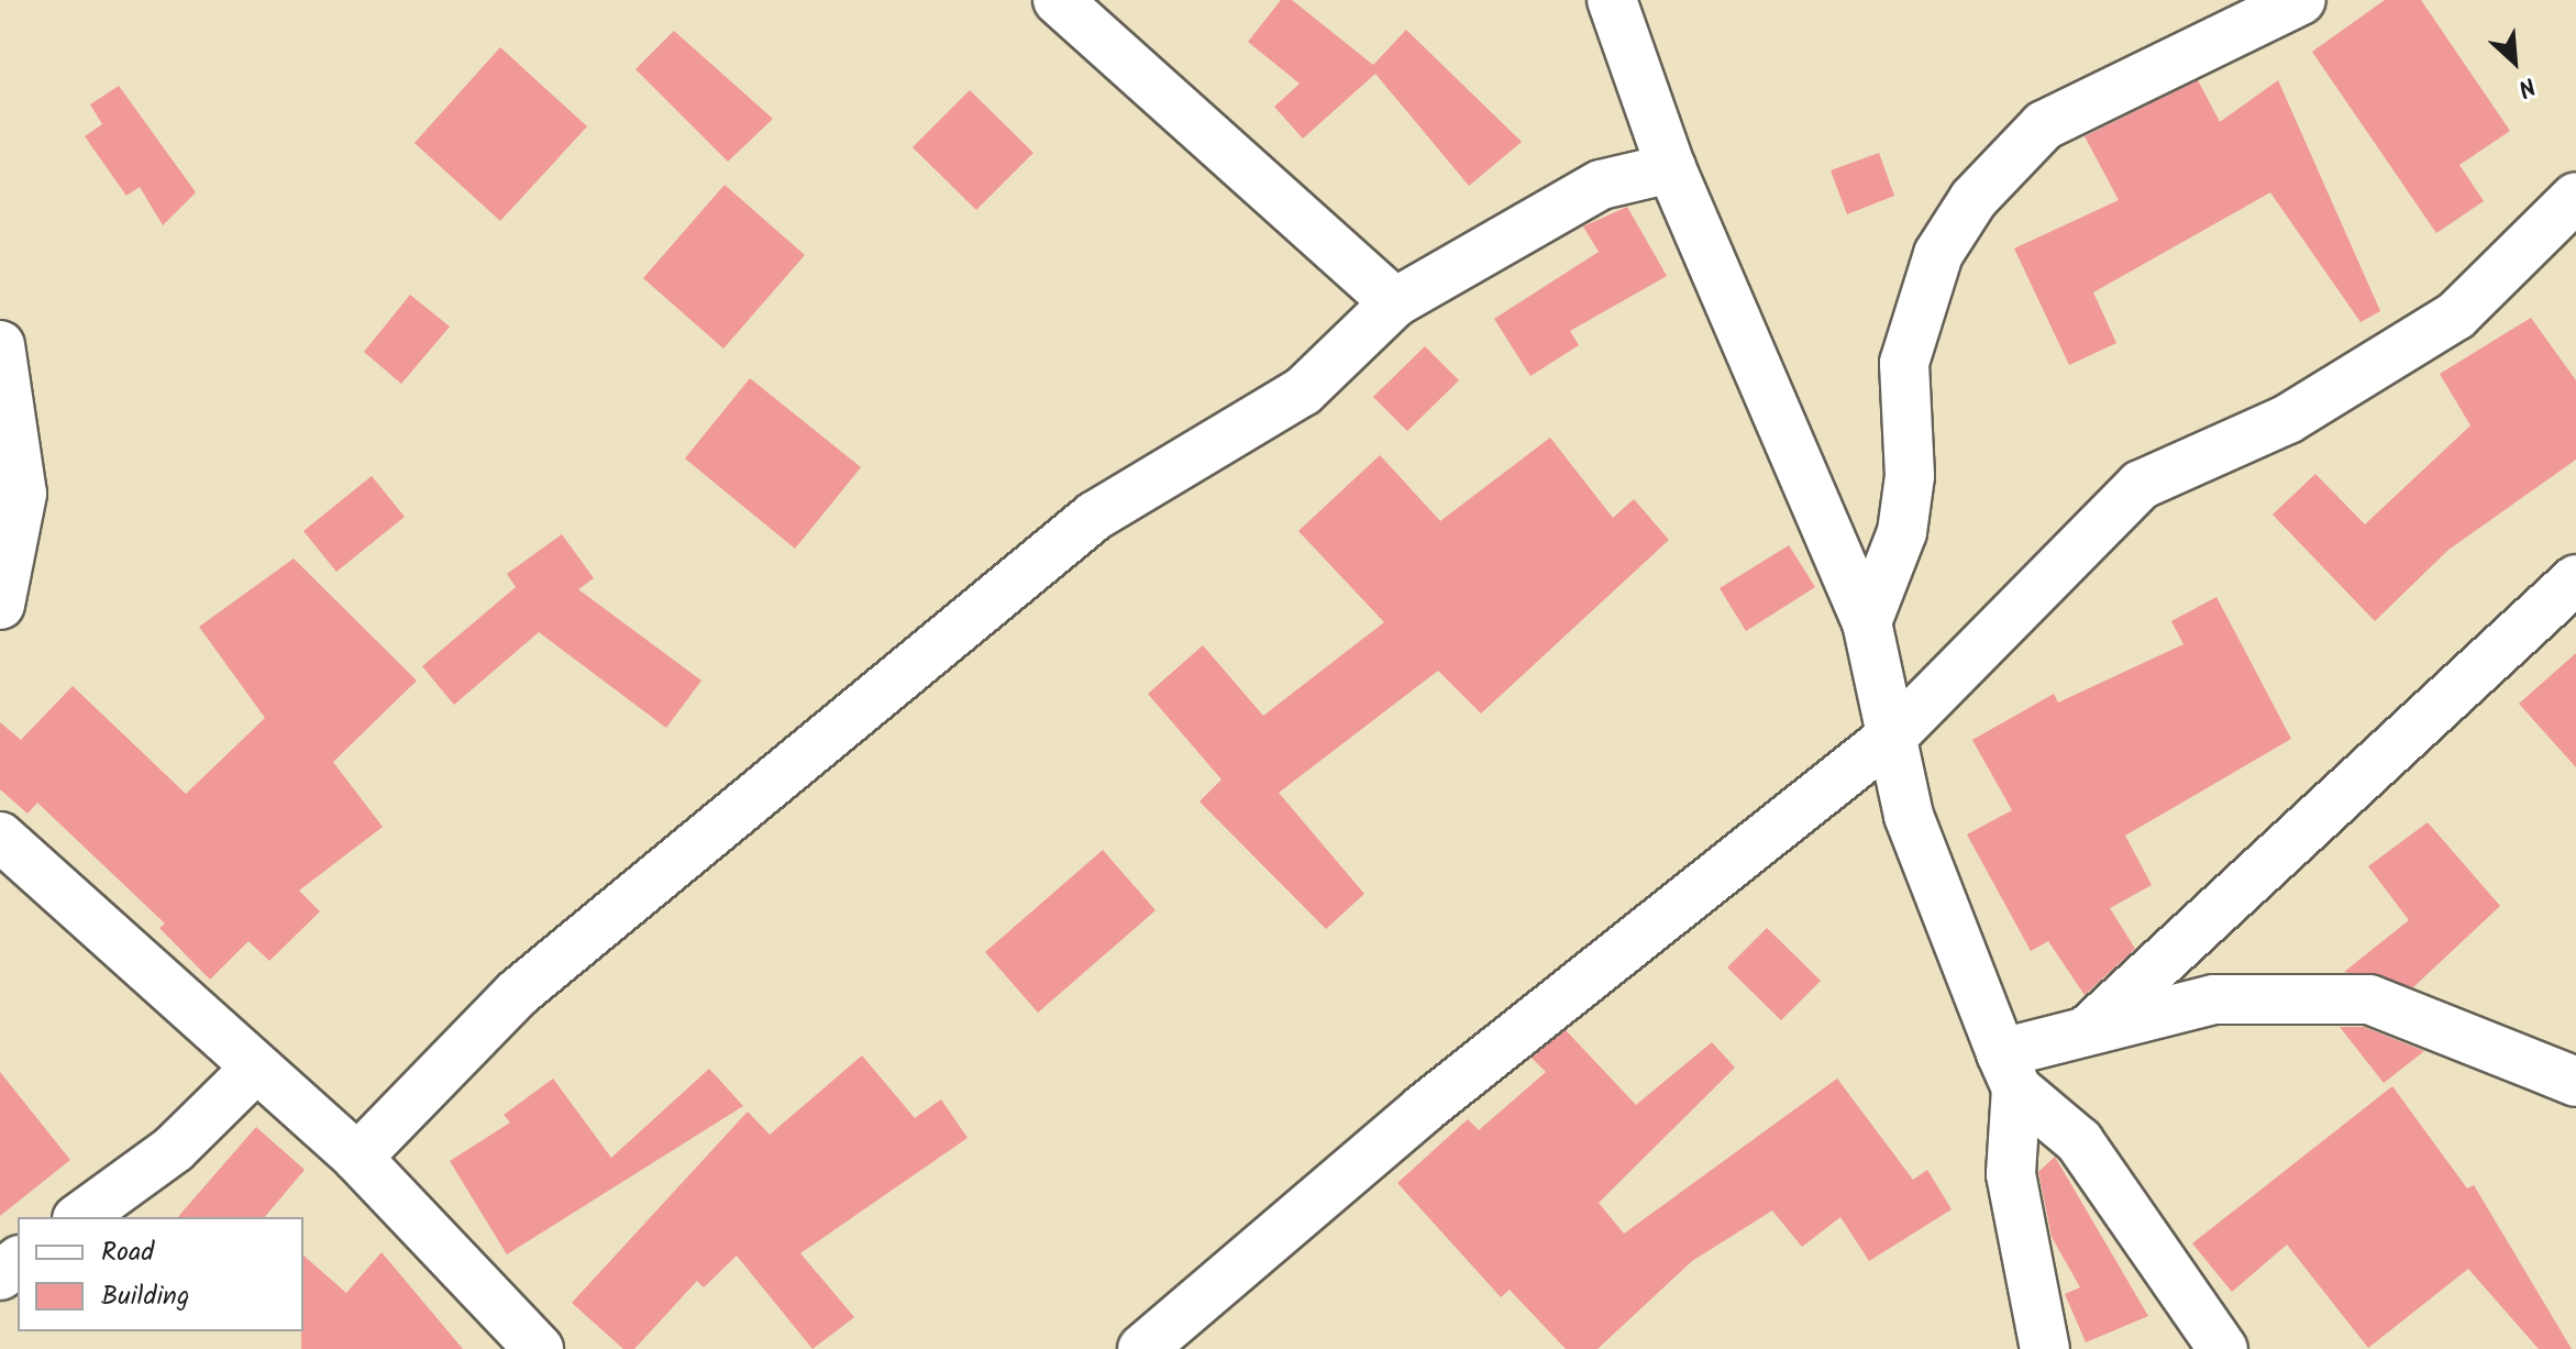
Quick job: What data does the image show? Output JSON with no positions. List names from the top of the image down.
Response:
{
  "legend": ["Road", "Building"],
  "north": "bottom right"
}
